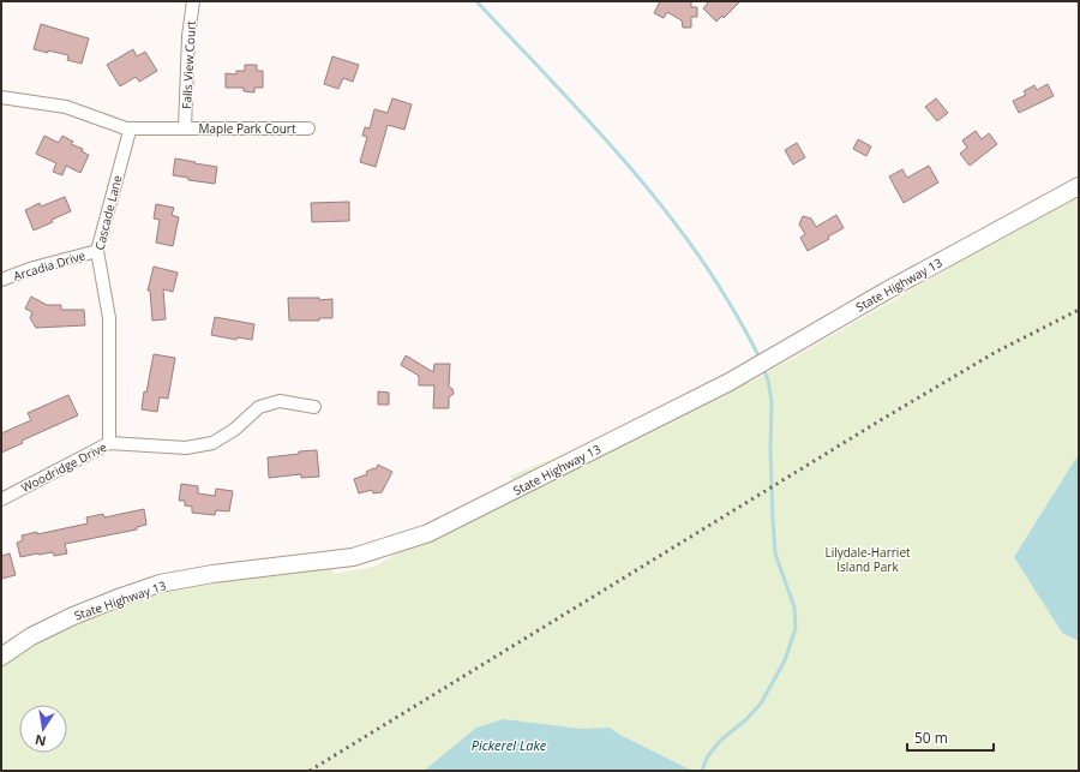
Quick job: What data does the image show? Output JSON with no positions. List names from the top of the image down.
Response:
{
  "streets": {
    "street": [
      "Falls View Court",
      "Maple Park Court",
      "Cascade Lane",
      "Arcadia Drive",
      "State Highway 13",
      "Woodridge Drive"
    ]
  },
  "crossings": [
    ["Falls View Court", "Maple Park Court"],
    ["Maple Park Court", "Cascade Lane"],
    ["Cascade Lane", "Arcadia Drive"],
    ["Cascade Lane", "Woodridge Drive"]
  ],
  "water": ["Pickerel Lake"],
  "parks": ["Lilydale-Harriet Island Park"],
  "scale_bar": "50 m",
  "north": "bottom"
}
